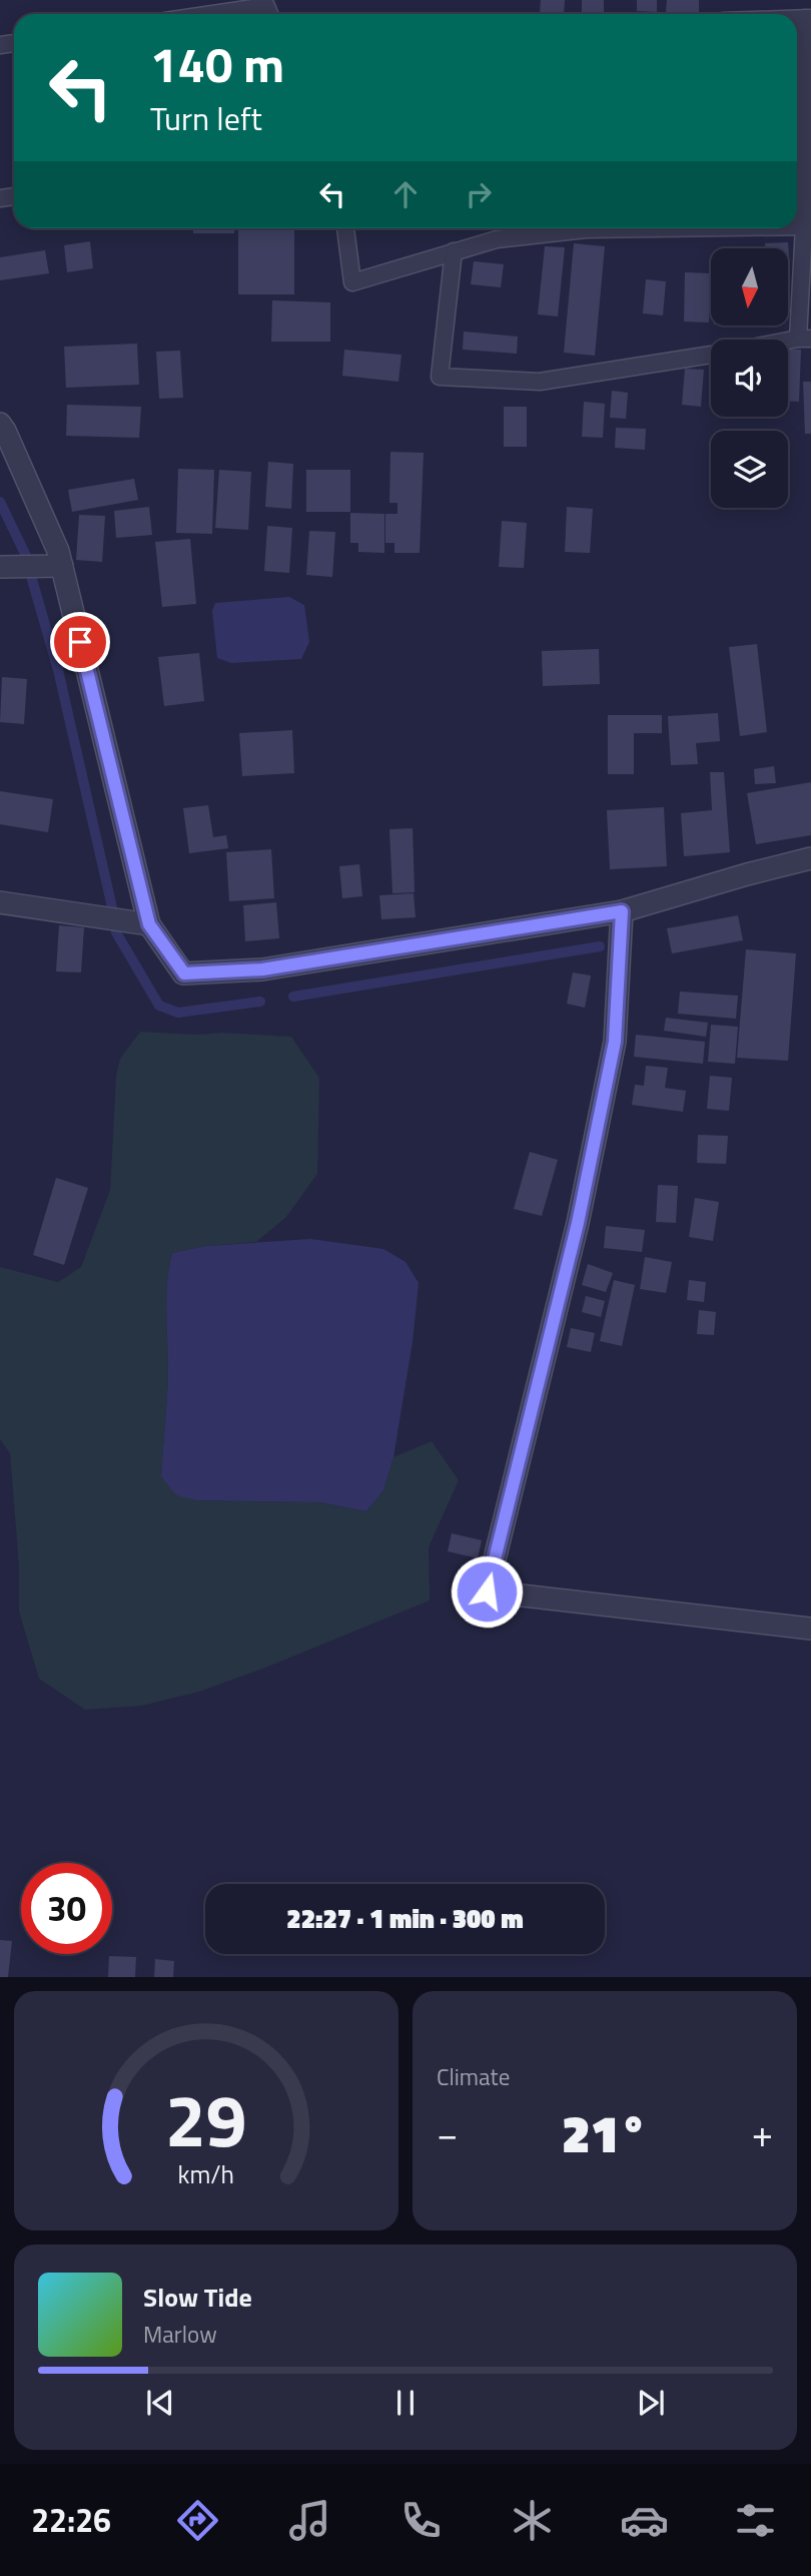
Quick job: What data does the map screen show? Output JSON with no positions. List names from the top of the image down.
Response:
{
  "north": "bottom",
  "page": {
    "turn": ["140 m", "Turn left"],
    "limit": "30",
    "trip": "22:27 · 1 min · 300 m",
    "tile": "Climate",
    "heat": ["−", "21°", "+"],
    "song": ["Slow Tide", "Marlow"],
    "tabs": "22:26",
    "gauge": ["29", "km/h"]
  }
}
